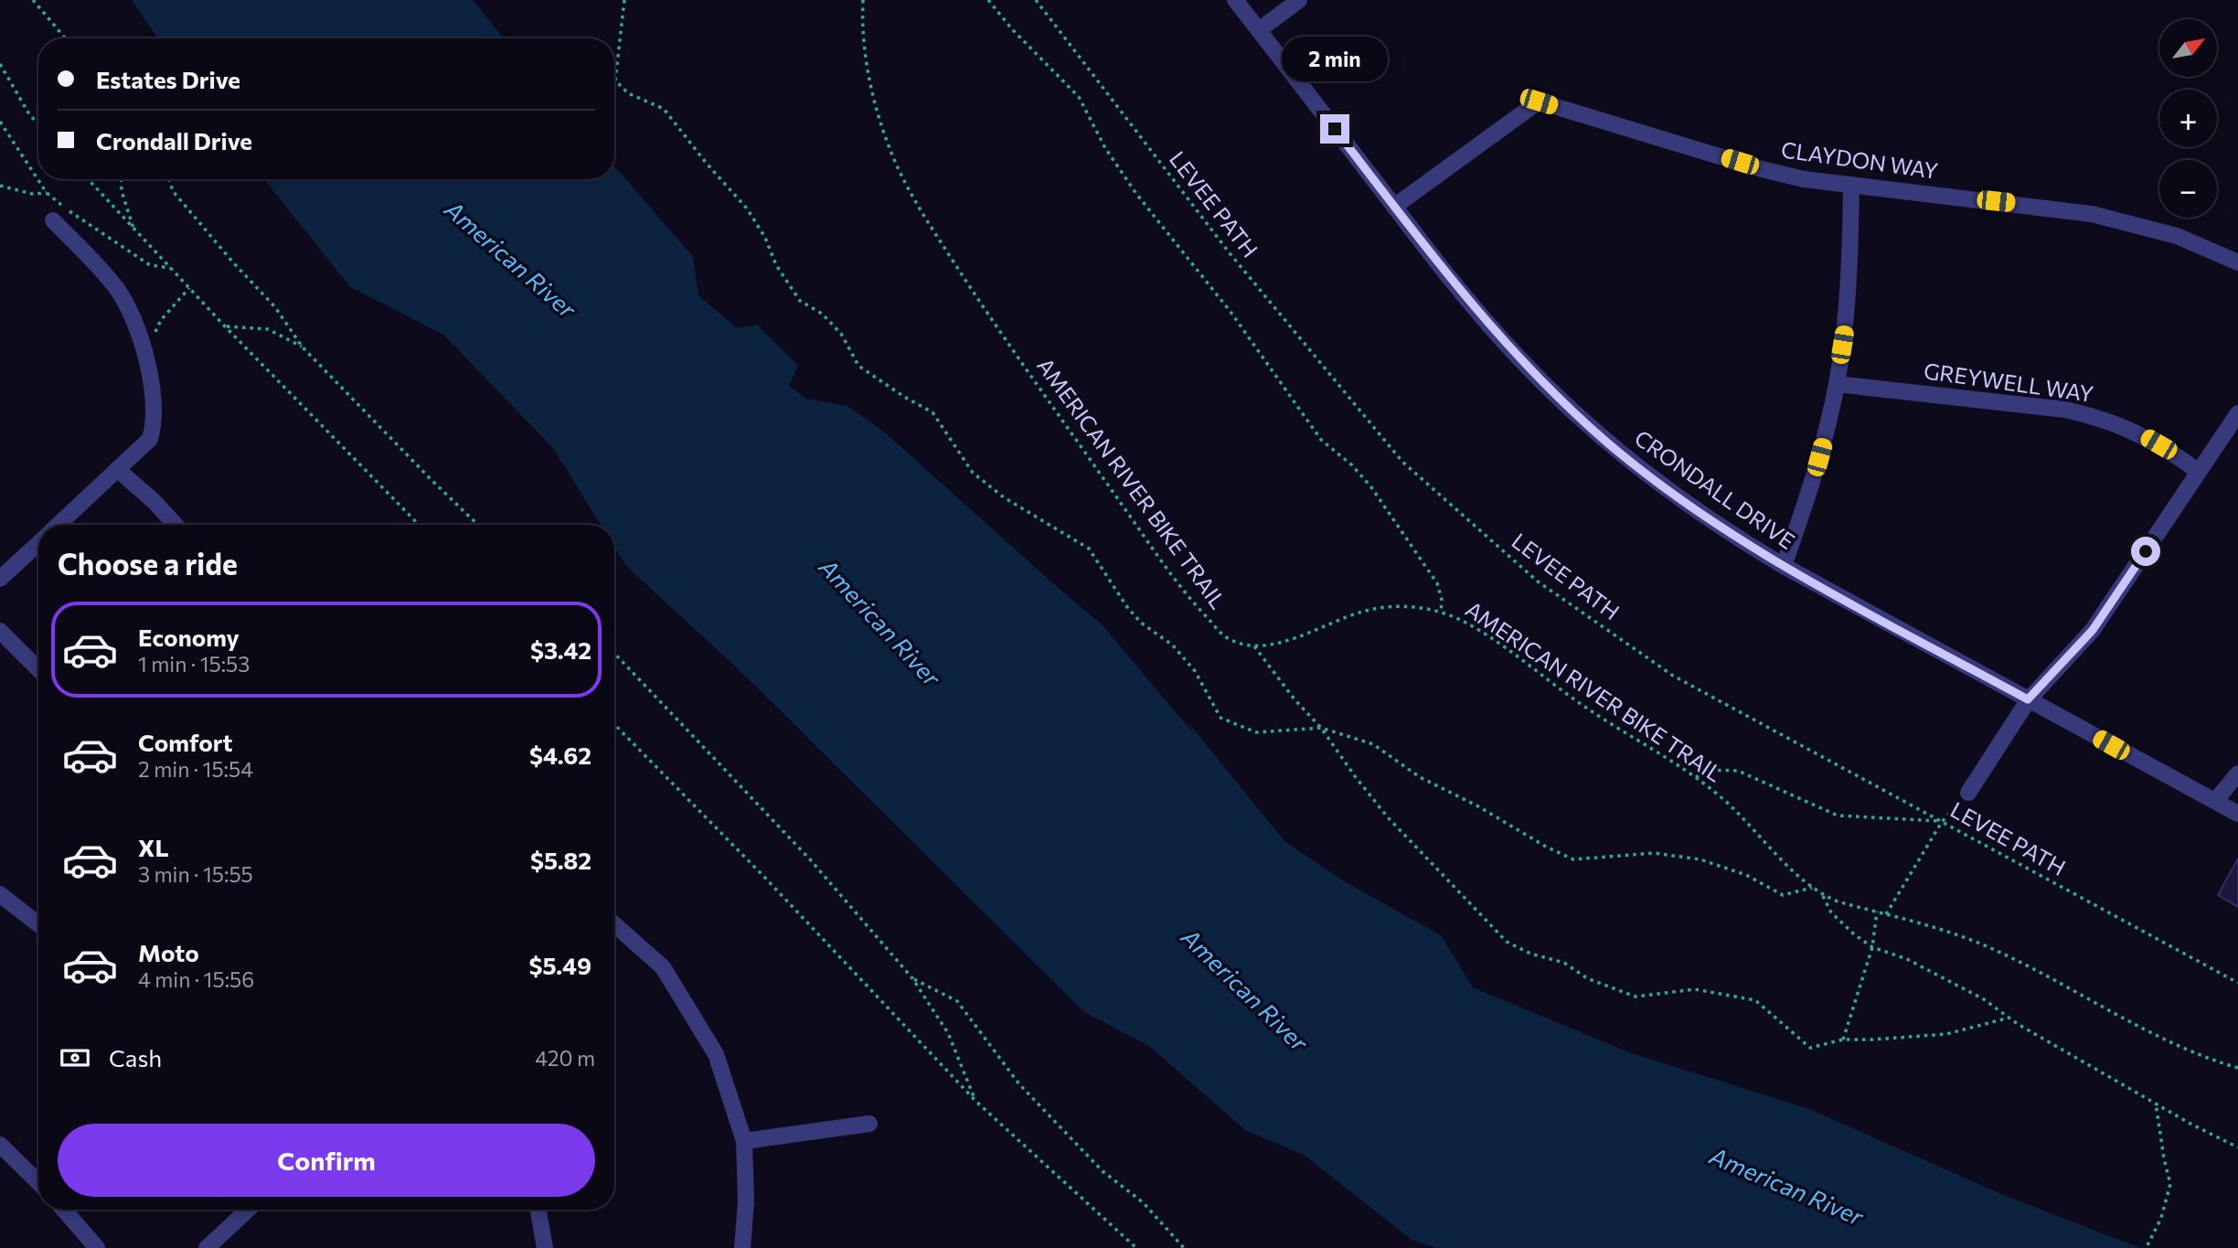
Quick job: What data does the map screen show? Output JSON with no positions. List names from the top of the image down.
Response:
{
  "streets": {
    "street": ["CLAYDON WAY", "GREYWELL WAY", "CRONDALL DRIVE"],
    "path": ["LEVEE PATH", "AMERICAN RIVER BIKE TRAIL"]
  },
  "crossings": [
    ["CLAYDON WAY", "CRONDALL DRIVE"]
  ],
  "water": ["American River"],
  "north": "top right",
  "page": {
    "map_buttons": ["+", "−"],
    "bubble": "2 min",
    "banner": ["Estates Drive", "Crondall Drive"],
    "heading": "Choose a ride",
    "list": [
      {
        "name": "Economy",
        "note": "1 min · 15:53",
        "value": "$3.42"
      },
      {
        "name": "Comfort",
        "note": "2 min · 15:54",
        "value": "$4.62"
      },
      {
        "name": "XL",
        "note": "3 min · 15:55",
        "value": "$5.82"
      },
      {
        "name": "Moto",
        "note": "4 min · 15:56",
        "value": "$5.49"
      }
    ],
    "pay": ["Cash", "420 m"],
    "buttons": "Confirm"
  }
}
